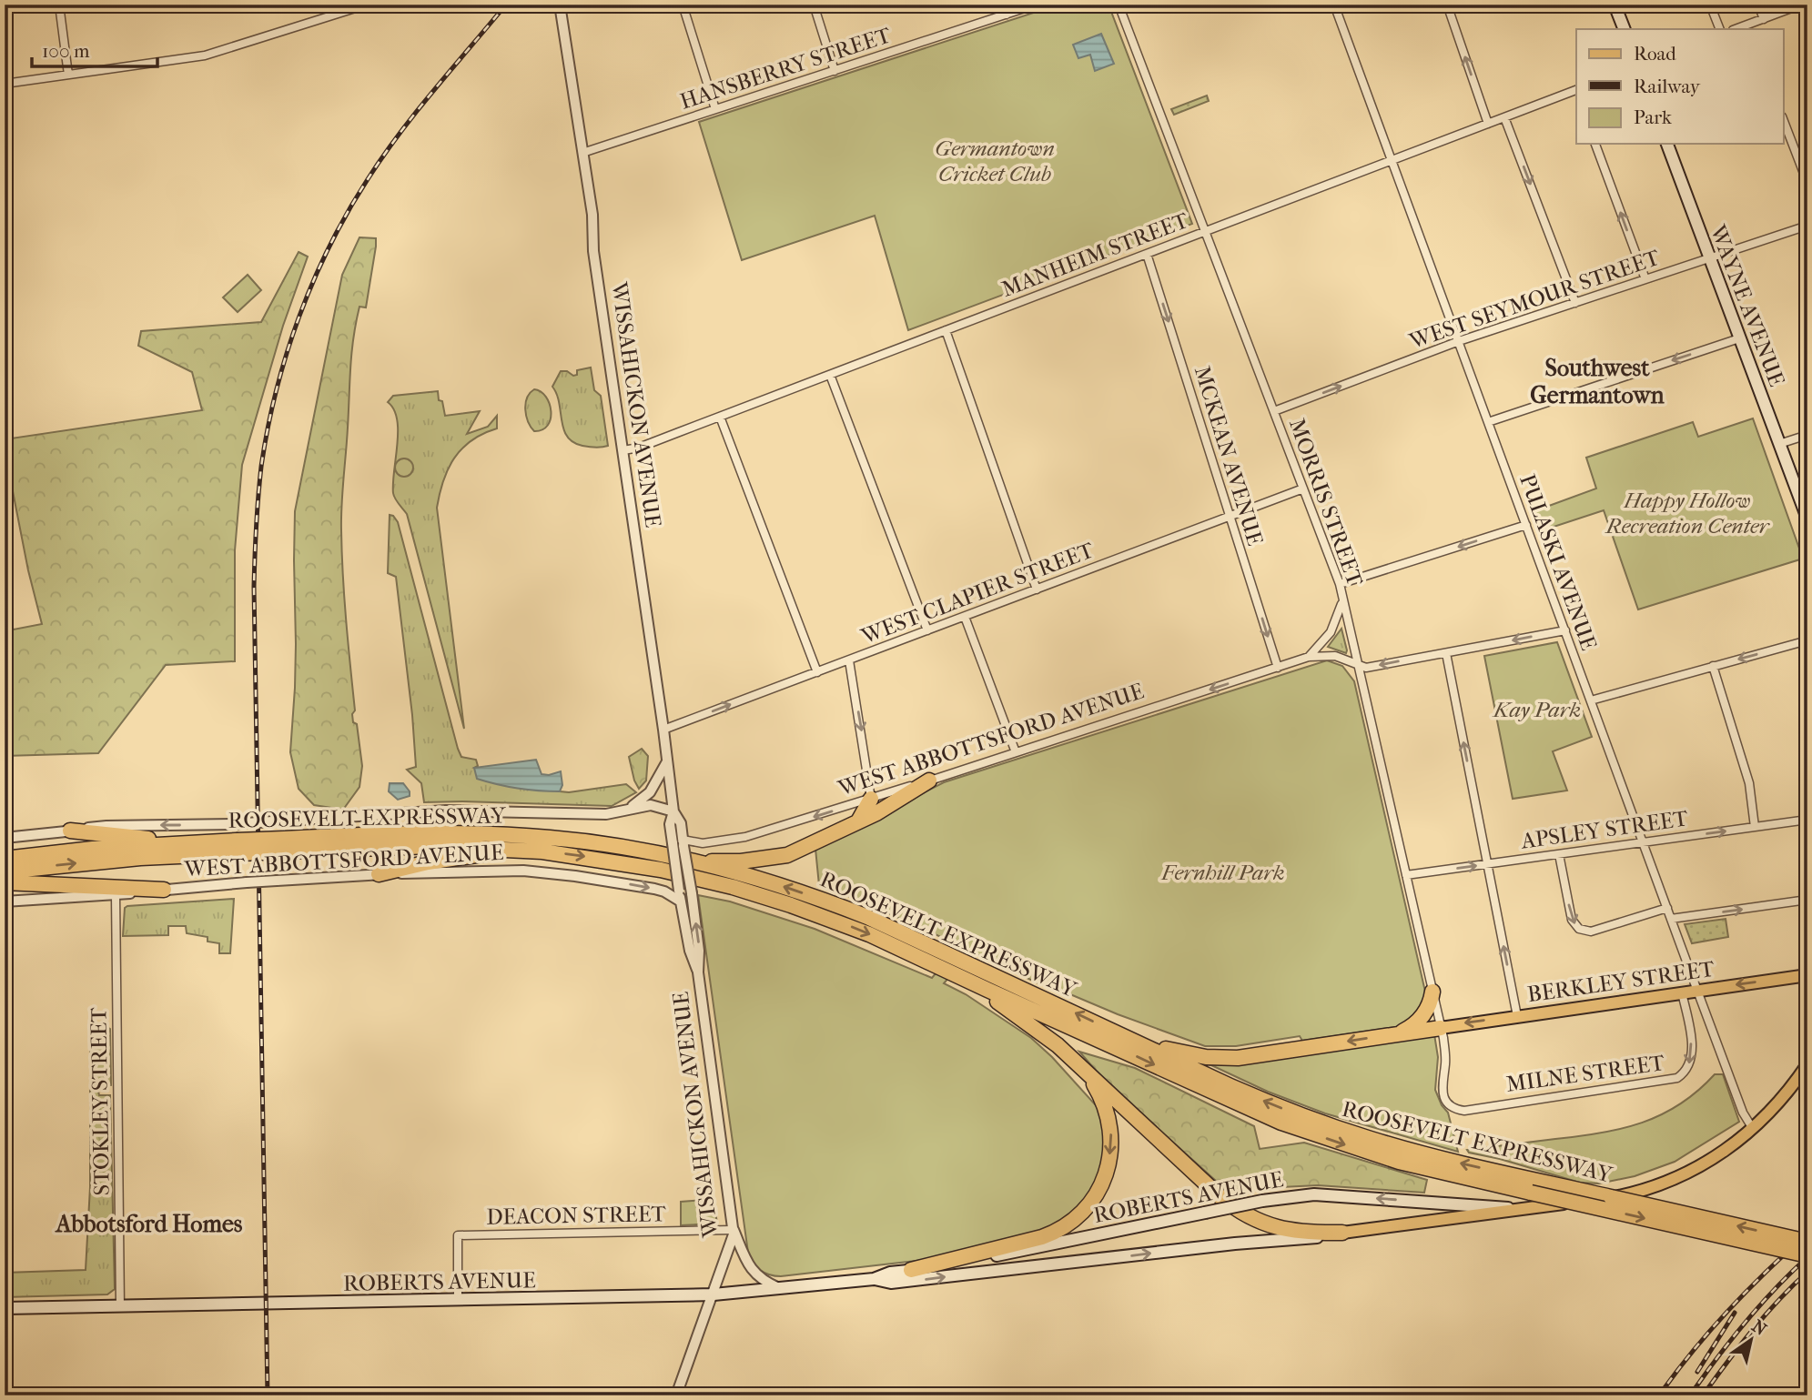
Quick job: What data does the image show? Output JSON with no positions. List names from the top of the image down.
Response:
{
  "streets": {
    "highway": ["ROOSEVELT EXPRESSWAY"],
    "main road": ["WAYNE AVENUE", "BERKLEY STREET", "ROBERTS AVENUE"],
    "street": [
      "HANSBERRY STREET",
      "MANHEIM STREET",
      "WEST SEYMOUR STREET",
      "WISSAHICKON AVENUE",
      "MCKEAN AVENUE",
      "MORRIS STREET",
      "PULASKI AVENUE",
      "WEST CLAPIER STREET",
      "WEST ABBOTTSFORD AVENUE",
      "APSLEY STREET",
      "MILNE STREET",
      "STOKLEY STREET",
      "DEACON STREET"
    ]
  },
  "crossings": [
    ["HANSBERRY STREET", "WISSAHICKON AVENUE"],
    ["MANHEIM STREET", "WISSAHICKON AVENUE"],
    ["MANHEIM STREET", "MCKEAN AVENUE"],
    ["MANHEIM STREET", "MORRIS STREET"],
    ["MANHEIM STREET", "PULASKI AVENUE"],
    ["WEST SEYMOUR STREET", "WAYNE AVENUE"],
    ["WEST SEYMOUR STREET", "MORRIS STREET"],
    ["WEST SEYMOUR STREET", "PULASKI AVENUE"],
    ["WISSAHICKON AVENUE", "WEST CLAPIER STREET"],
    ["WISSAHICKON AVENUE", "WEST ABBOTTSFORD AVENUE"],
    ["WISSAHICKON AVENUE", "ROBERTS AVENUE"],
    ["WISSAHICKON AVENUE", "DEACON STREET"],
    ["MCKEAN AVENUE", "WEST CLAPIER STREET"],
    ["MCKEAN AVENUE", "WEST ABBOTTSFORD AVENUE"],
    ["MORRIS STREET", "WEST CLAPIER STREET"],
    ["MORRIS STREET", "WEST ABBOTTSFORD AVENUE"],
    ["MORRIS STREET", "APSLEY STREET"],
    ["MORRIS STREET", "BERKLEY STREET"],
    ["MORRIS STREET", "MILNE STREET"],
    ["PULASKI AVENUE", "WEST ABBOTTSFORD AVENUE"],
    ["PULASKI AVENUE", "APSLEY STREET"],
    ["PULASKI AVENUE", "BERKLEY STREET"],
    ["PULASKI AVENUE", "ROBERTS AVENUE"],
    ["WEST ABBOTTSFORD AVENUE", "STOKLEY STREET"],
    ["BERKLEY STREET", "MILNE STREET"],
    ["STOKLEY STREET", "ROBERTS AVENUE"],
    ["ROBERTS AVENUE", "DEACON STREET"]
  ],
  "one_way": ["MCKEAN AVENUE", "APSLEY STREET", "BERKLEY STREET"],
  "districts": ["Southwest Germantown", "Abbotsford Homes"],
  "parks": [
    "Germantown Cricket Club",
    "Happy Hollow Recreation Center",
    "Kay Park",
    "Fernhill Park"
  ],
  "legend": ["Road", "Railway", "Park"],
  "scale_bar": "100 m",
  "north": "top right"
}
